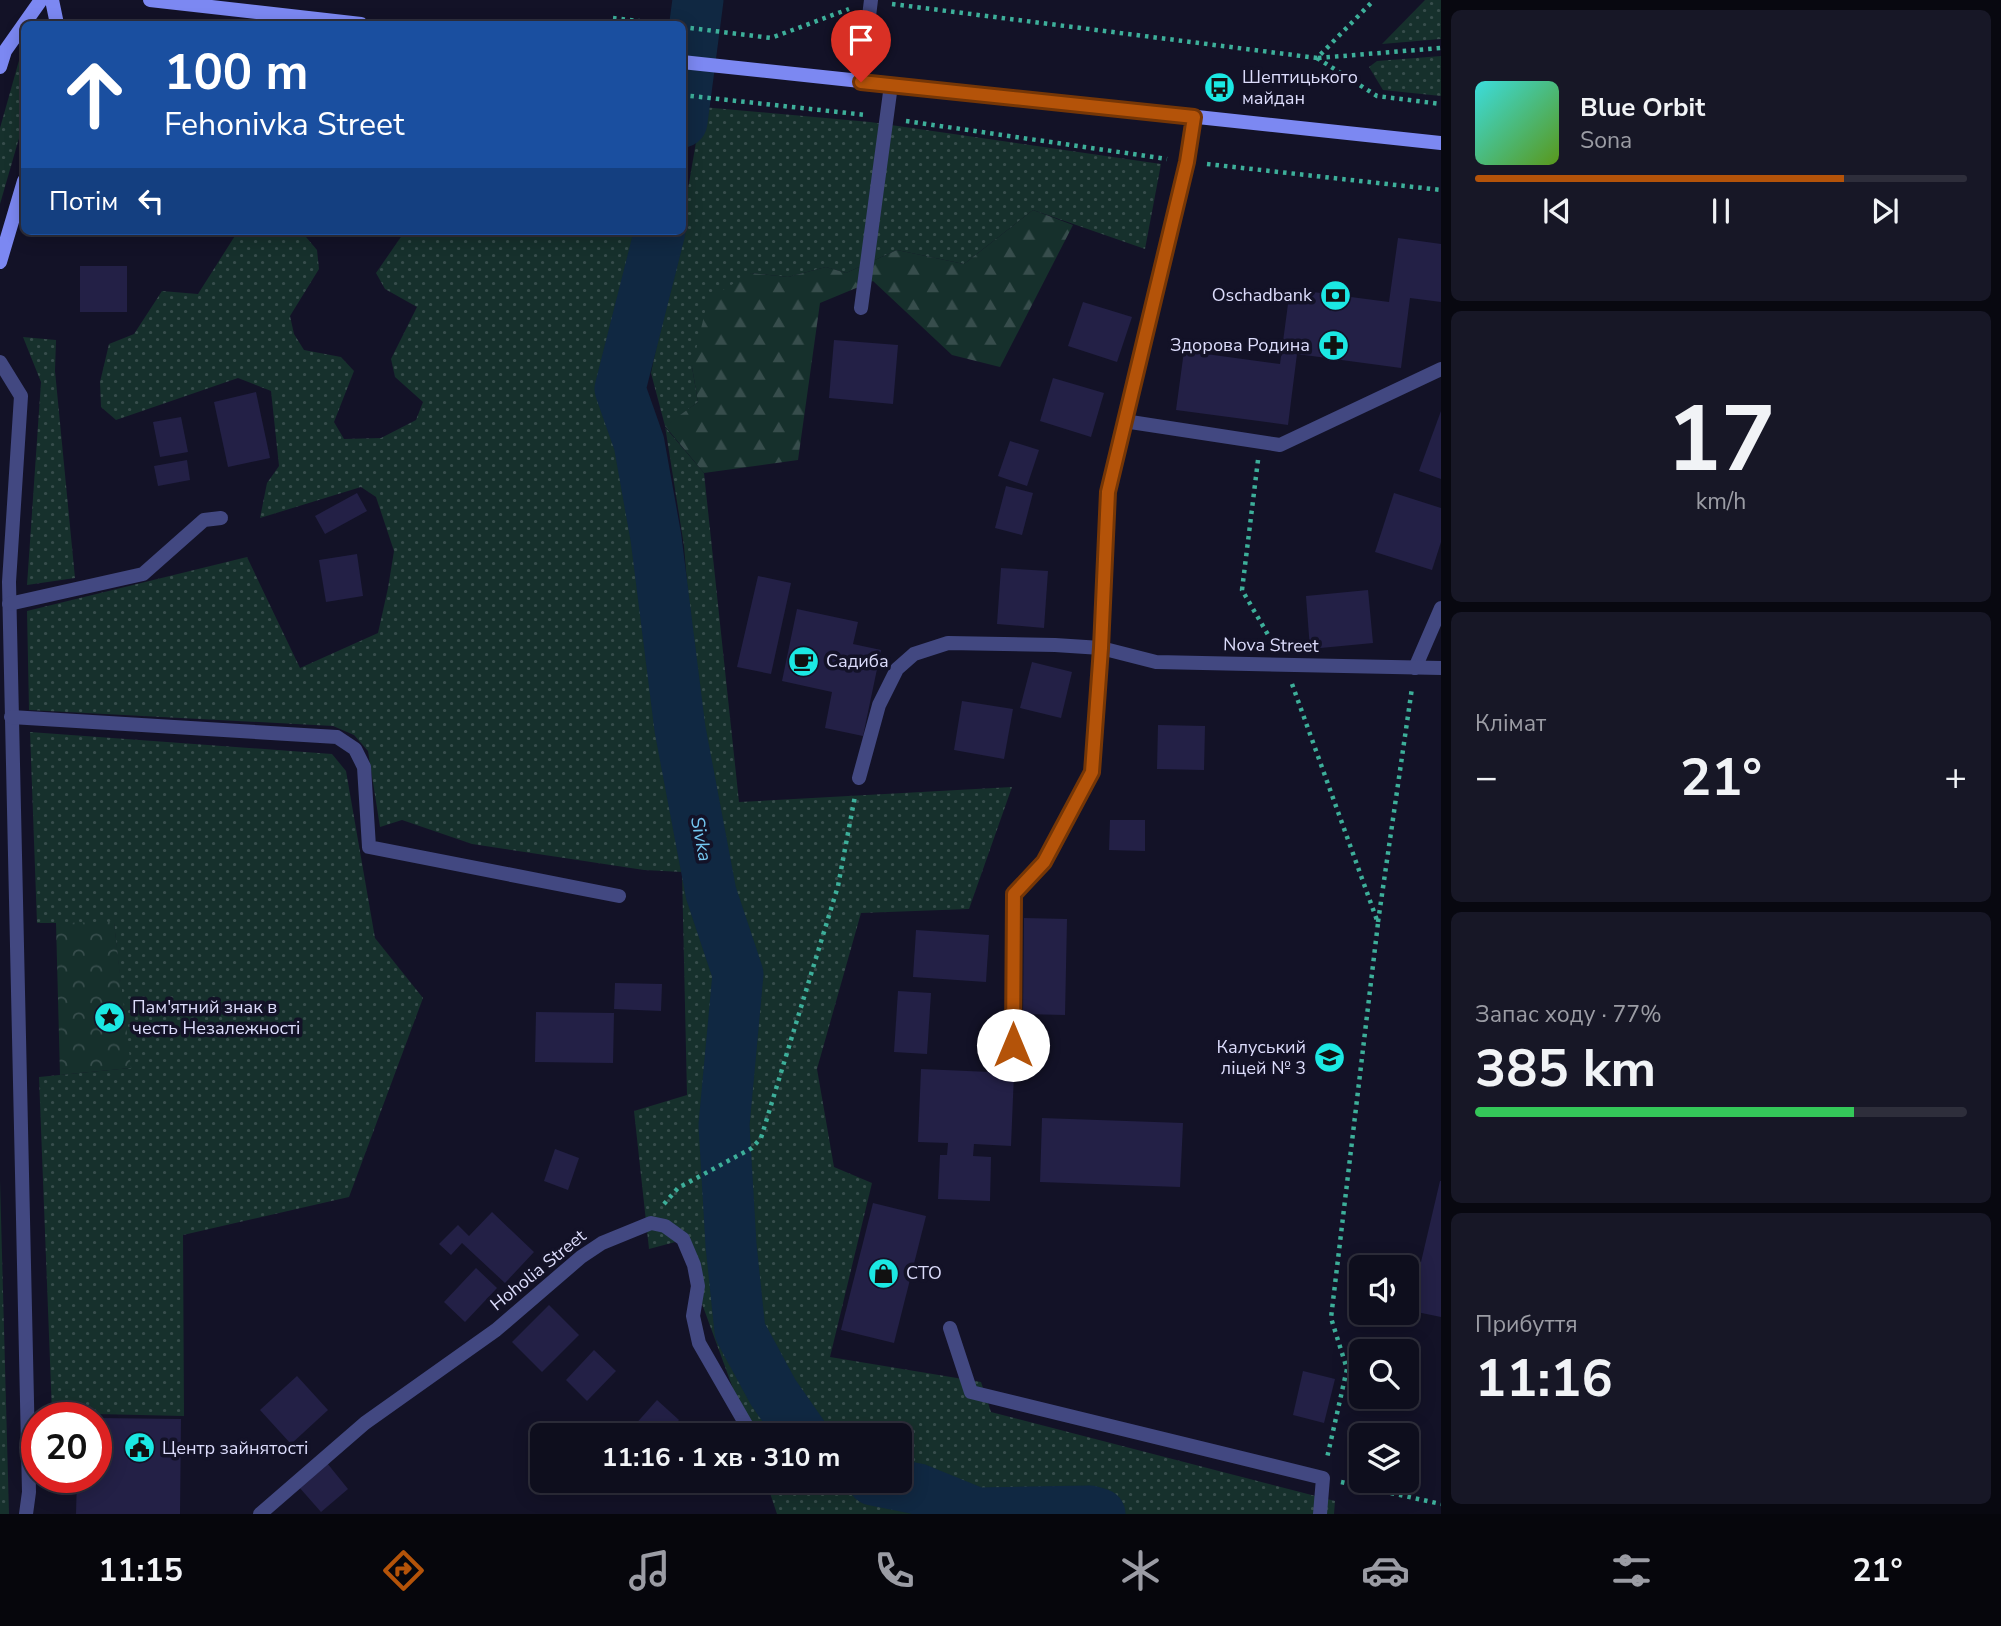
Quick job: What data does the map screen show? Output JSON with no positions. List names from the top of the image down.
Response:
{
  "streets": {
    "street": ["Nova Street", "Hoholia Street"]
  },
  "water": ["Sivka"],
  "places": {
    "bus stop": ["Шептицького майдан"],
    "bank": ["Oschadbank"],
    "pharmacy": ["Здорова Родина"],
    "cafe": ["Садиба"],
    "place": ["Пам'ятний знак в честь Незалежності"],
    "school or university": ["Калуський ліцей № 3"],
    "shop": ["СТО"],
    "public building": ["Центр зайнятості"]
  },
  "page": {
    "turn": ["100 m", "Fehonivka Street"],
    "song": ["Blue Orbit", "Sona"],
    "then": "Потім",
    "tile": [
      ["17", "km/h"],
      "Клімат",
      ["Запас ходу · 77%", "385 km"],
      ["Прибуття", "11:16"]
    ],
    "heat": ["−", "21°", "+"],
    "limit": "20",
    "trip": "11:16 · 1 хв · 310 m",
    "tabs": ["11:15", "21°"]
  }
}
